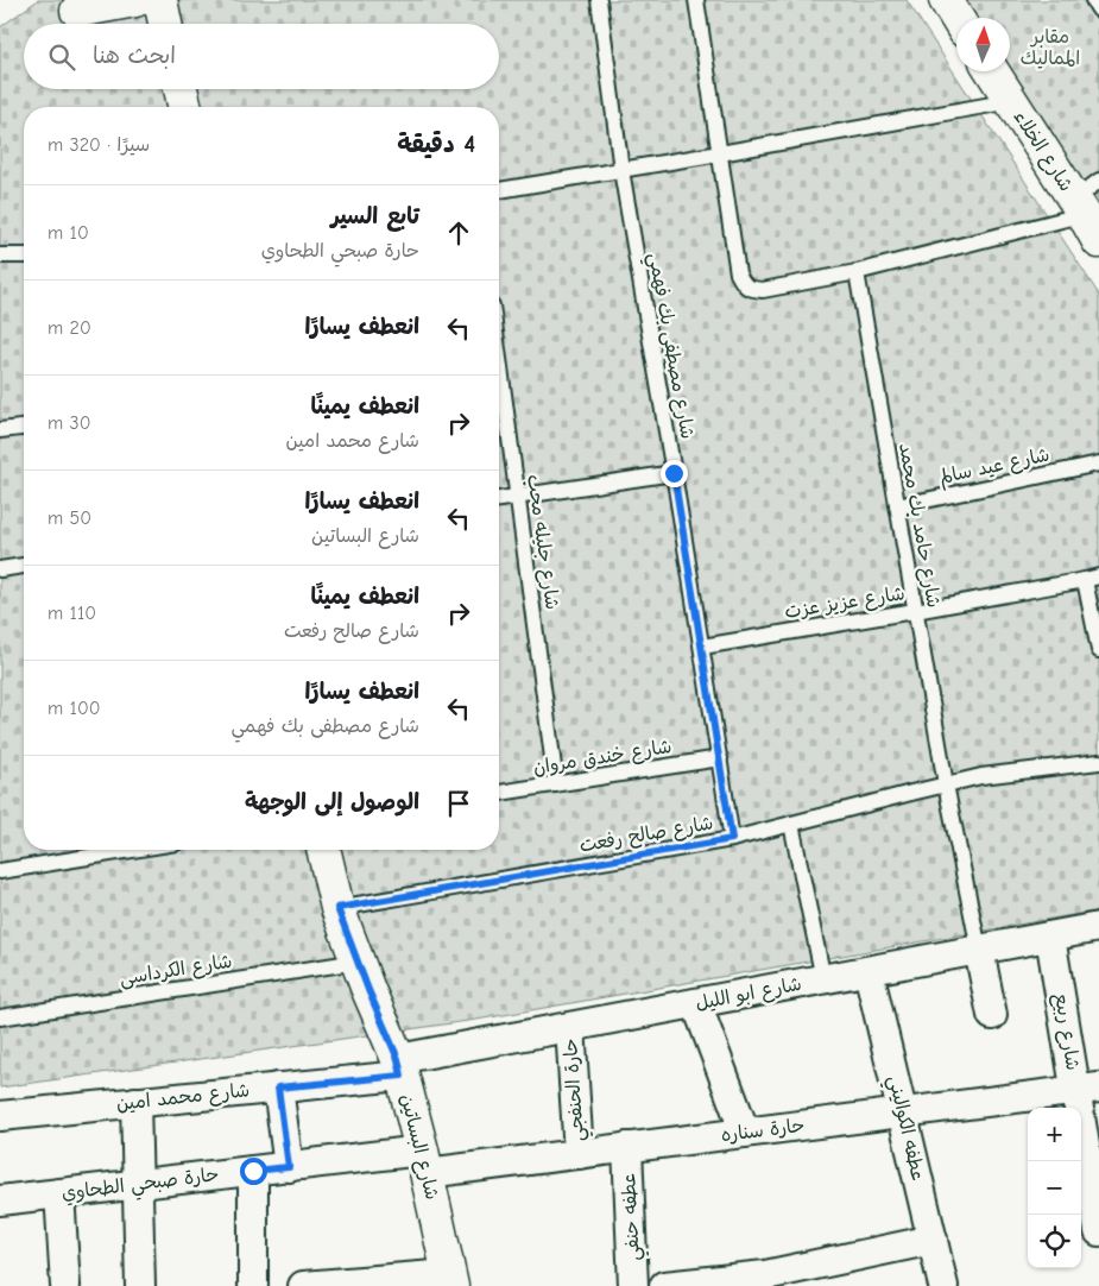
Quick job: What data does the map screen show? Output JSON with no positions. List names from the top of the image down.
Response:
{
  "streets": {
    "street": [
      "شارع الخلاء",
      "شارع ابو الليل",
      "شارع ربيع",
      "حارة الحنفجي",
      "شارع محمد امين",
      "عطفه الكواليني",
      "حارة سناره",
      "شارع البساتين",
      "حارة صبحي الطحاوي",
      "عطفه حنفي"
    ],
    "lane": [
      "شارع مصطفى بك فهمي",
      "شارع عيد سالم",
      "شارع حامد بك محمد",
      "شارع جليله محب",
      "شارع عزيز عزت",
      "شارع خندق مروان",
      "شارع صالح رفعت",
      "شارع الكرداسى"
    ]
  },
  "crossings": [
    ["شارع مصطفى بك فهمي", "شارع عزيز عزت"],
    ["شارع مصطفى بك فهمي", "شارع خندق مروان"],
    ["شارع مصطفى بك فهمي", "شارع صالح رفعت"],
    ["شارع عيد سالم", "شارع حامد بك محمد"],
    ["شارع حامد بك محمد", "شارع عزيز عزت"],
    ["شارع حامد بك محمد", "شارع صالح رفعت"],
    ["شارع حامد بك محمد", "شارع ابو الليل"],
    ["شارع جليله محب", "شارع خندق مروان"],
    ["شارع صالح رفعت", "شارع البساتين"],
    ["شارع الكرداسى", "شارع البساتين"],
    ["شارع ابو الليل", "شارع ربيع"],
    ["شارع ابو الليل", "حارة الحنفجي"],
    ["شارع ابو الليل", "شارع محمد امين"],
    ["شارع ابو الليل", "عطفه الكواليني"],
    ["شارع ابو الليل", "شارع البساتين"],
    ["شارع ربيع", "حارة سناره"],
    ["حارة الحنفجي", "حارة سناره"],
    ["شارع محمد امين", "شارع البساتين"],
    ["عطفه الكواليني", "حارة سناره"],
    ["حارة سناره", "شارع البساتين"],
    ["حارة سناره", "حارة صبحي الطحاوي"],
    ["حارة سناره", "عطفه حنفي"],
    ["شارع البساتين", "حارة صبحي الطحاوي"]
  ],
  "parks": ["مقابر المماليك"],
  "north": "top",
  "page": {
    "search": "ابحث هنا",
    "heading": ["4 دقيقة", "سيرًا · 320 m"],
    "list": [
      ["تابع السير", "حارة صبحي الطحاوي", "10 m"],
      ["انعطف يسارًا", "20 m"],
      ["انعطف يمينًا", "شارع محمد امين", "30 m"],
      ["انعطف يسارًا", "شارع البساتين", "50 m"],
      ["انعطف يمينًا", "شارع صالح رفعت", "110 m"],
      ["انعطف يسارًا", "شارع مصطفى بك فهمي", "100 m"],
      "الوصول إلى الوجهة"
    ],
    "map_buttons": ["+", "−"]
  }
}
